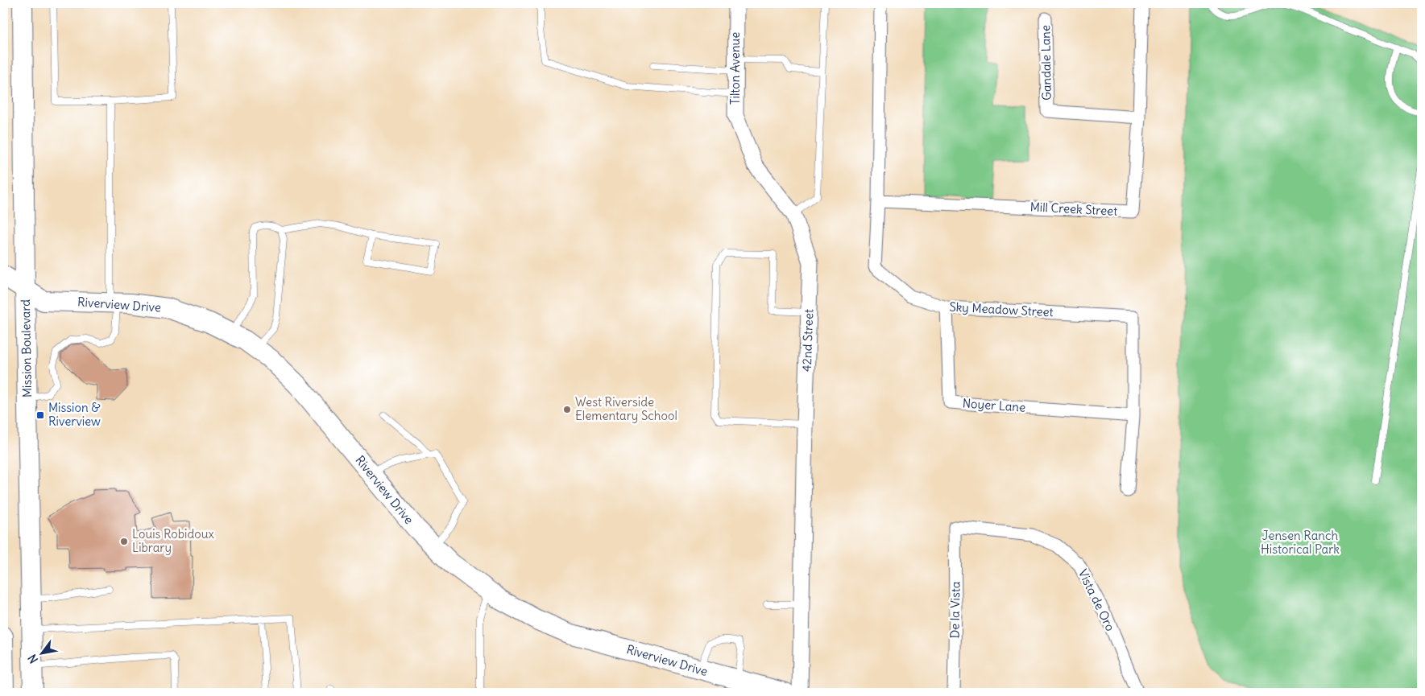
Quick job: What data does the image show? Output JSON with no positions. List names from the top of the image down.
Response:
{
  "streets": {
    "main road": ["Riverview Drive", "Mission Boulevard"],
    "street": [
      "Gandale Lane",
      "Tilton Avenue",
      "Mill Creek Street",
      "Sky Meadow Street",
      "42nd Street",
      "Noyer Lane",
      "Vista de Oro",
      "De la Vista"
    ]
  },
  "crossings": [
    ["Gandale Lane", "Mill Creek Street"],
    ["Tilton Avenue", "42nd Street"],
    ["Mill Creek Street", "Sky Meadow Street"],
    ["Riverview Drive", "Mission Boulevard"],
    ["Sky Meadow Street", "Noyer Lane"],
    ["Vista de Oro", "De la Vista"]
  ],
  "parks": ["Jensen Ranch Historical Park"],
  "places": {
    "other": ["West Riverside Elementary School", "Louis Robidoux Library"],
    "transit": ["Mission & Riverview"]
  },
  "north": "bottom left"
}
